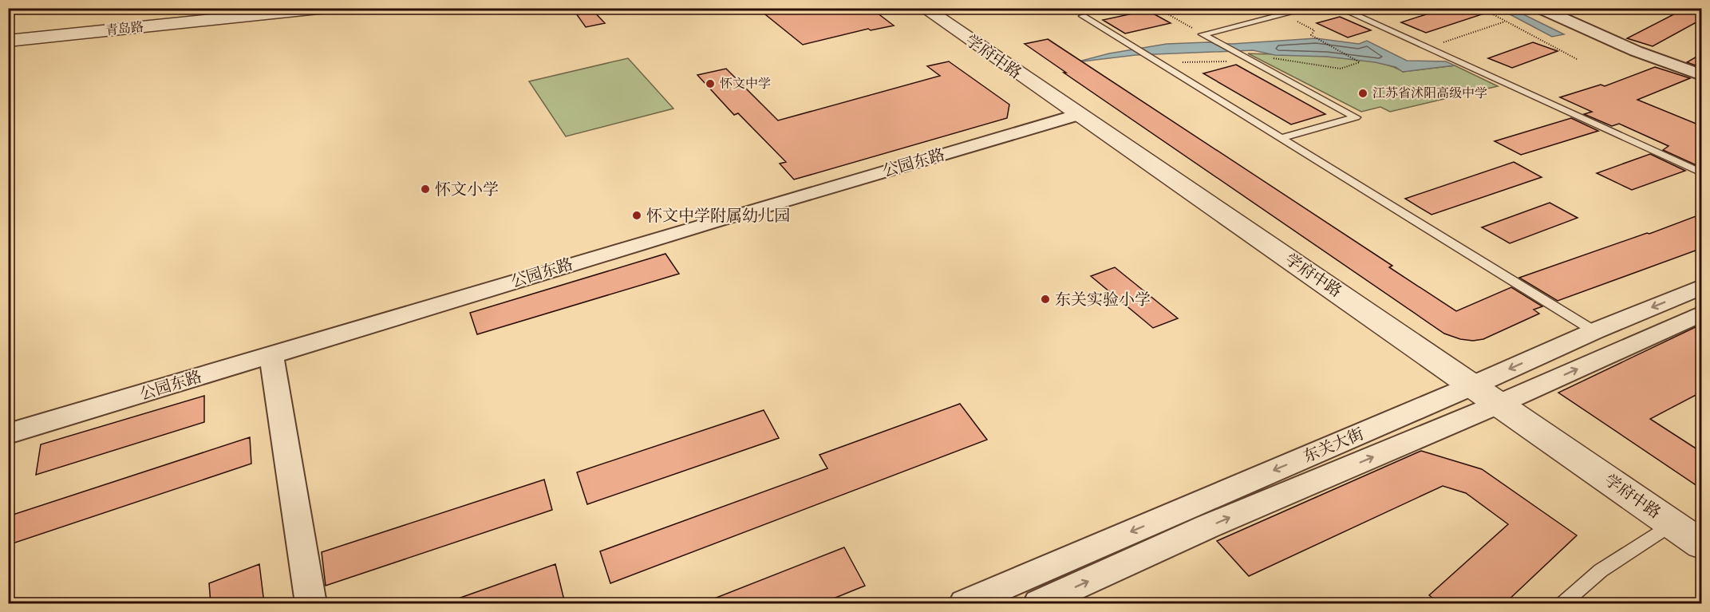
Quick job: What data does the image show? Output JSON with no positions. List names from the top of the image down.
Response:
{
  "streets": {
    "street": [
      "青岛路",
      "学府中路",
      "公园东路",
      "东关大街"
    ]
  },
  "crossings": [
    ["学府中路", "公园东路"],
    ["学府中路", "东关大街"]
  ],
  "places": [
    "怀文中学",
    "江苏省沭阳高级中学",
    "怀文小学",
    "怀文中学附属幼儿园",
    "东关实验小学"
  ]
}
